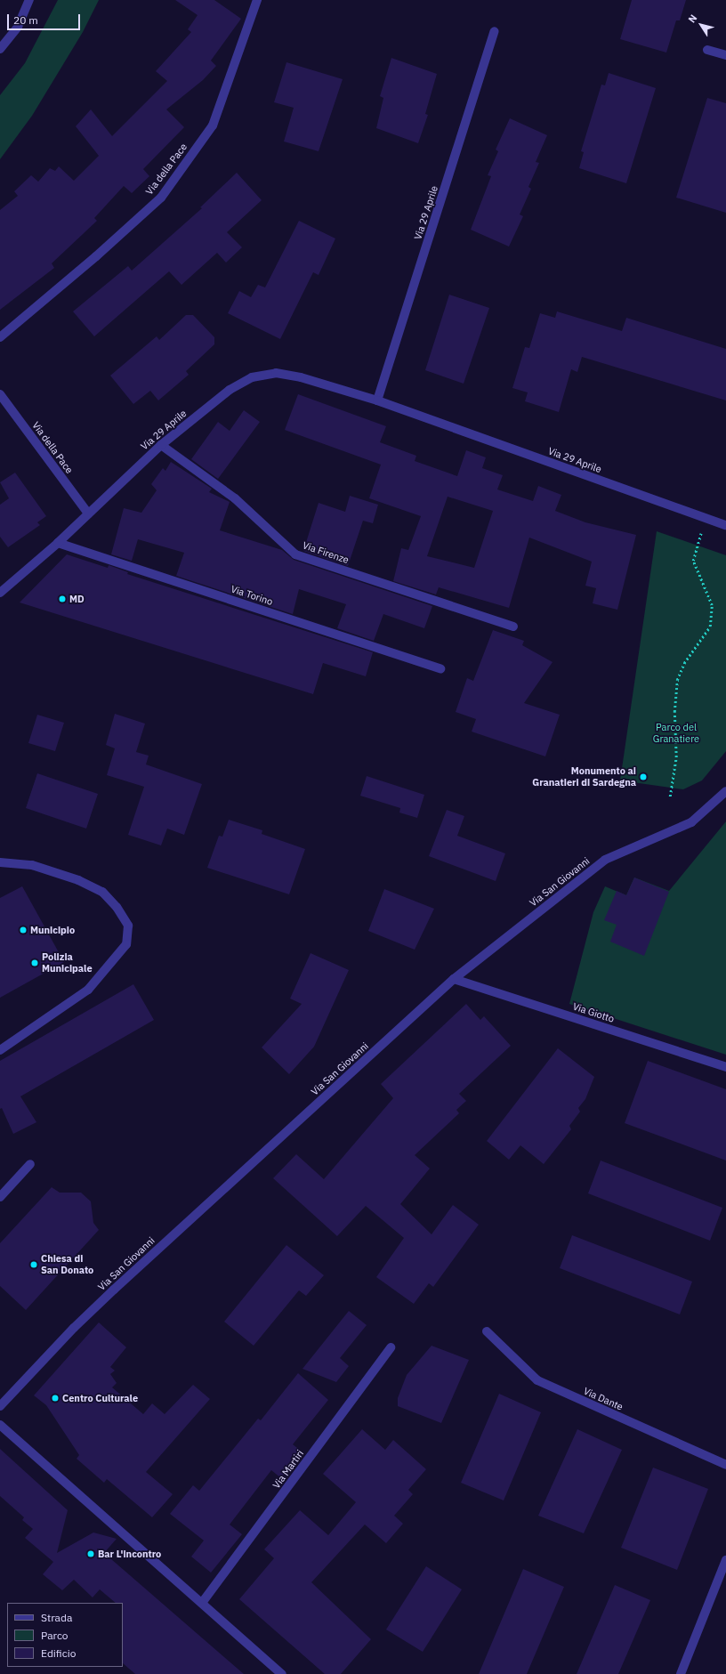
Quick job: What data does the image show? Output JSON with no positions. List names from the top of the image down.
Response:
{
  "streets": {
    "street": [
      "Via della Pace",
      "Via 29 Aprile",
      "Via Firenze",
      "Via Torino",
      "Via San Giovanni",
      "Via Giotto",
      "Via Dante",
      "Via Martiri"
    ]
  },
  "crossings": [
    ["Via della Pace", "Via 29 Aprile"],
    ["Via 29 Aprile", "Via Firenze"],
    ["Via 29 Aprile", "Via Torino"],
    ["Via San Giovanni", "Via Giotto"]
  ],
  "parks": ["Parco del Granatiere"],
  "places": [
    "MD",
    "Monumento ai Granatieri di Sardegna",
    "Municipio",
    "Polizia Municipale",
    "Chiesa di San Donato",
    "Centro Culturale",
    "Bar L'incontro"
  ],
  "legend": ["Strada", "Parco", "Edificio"],
  "scale_bar": "20 m",
  "north": "top left"
}
